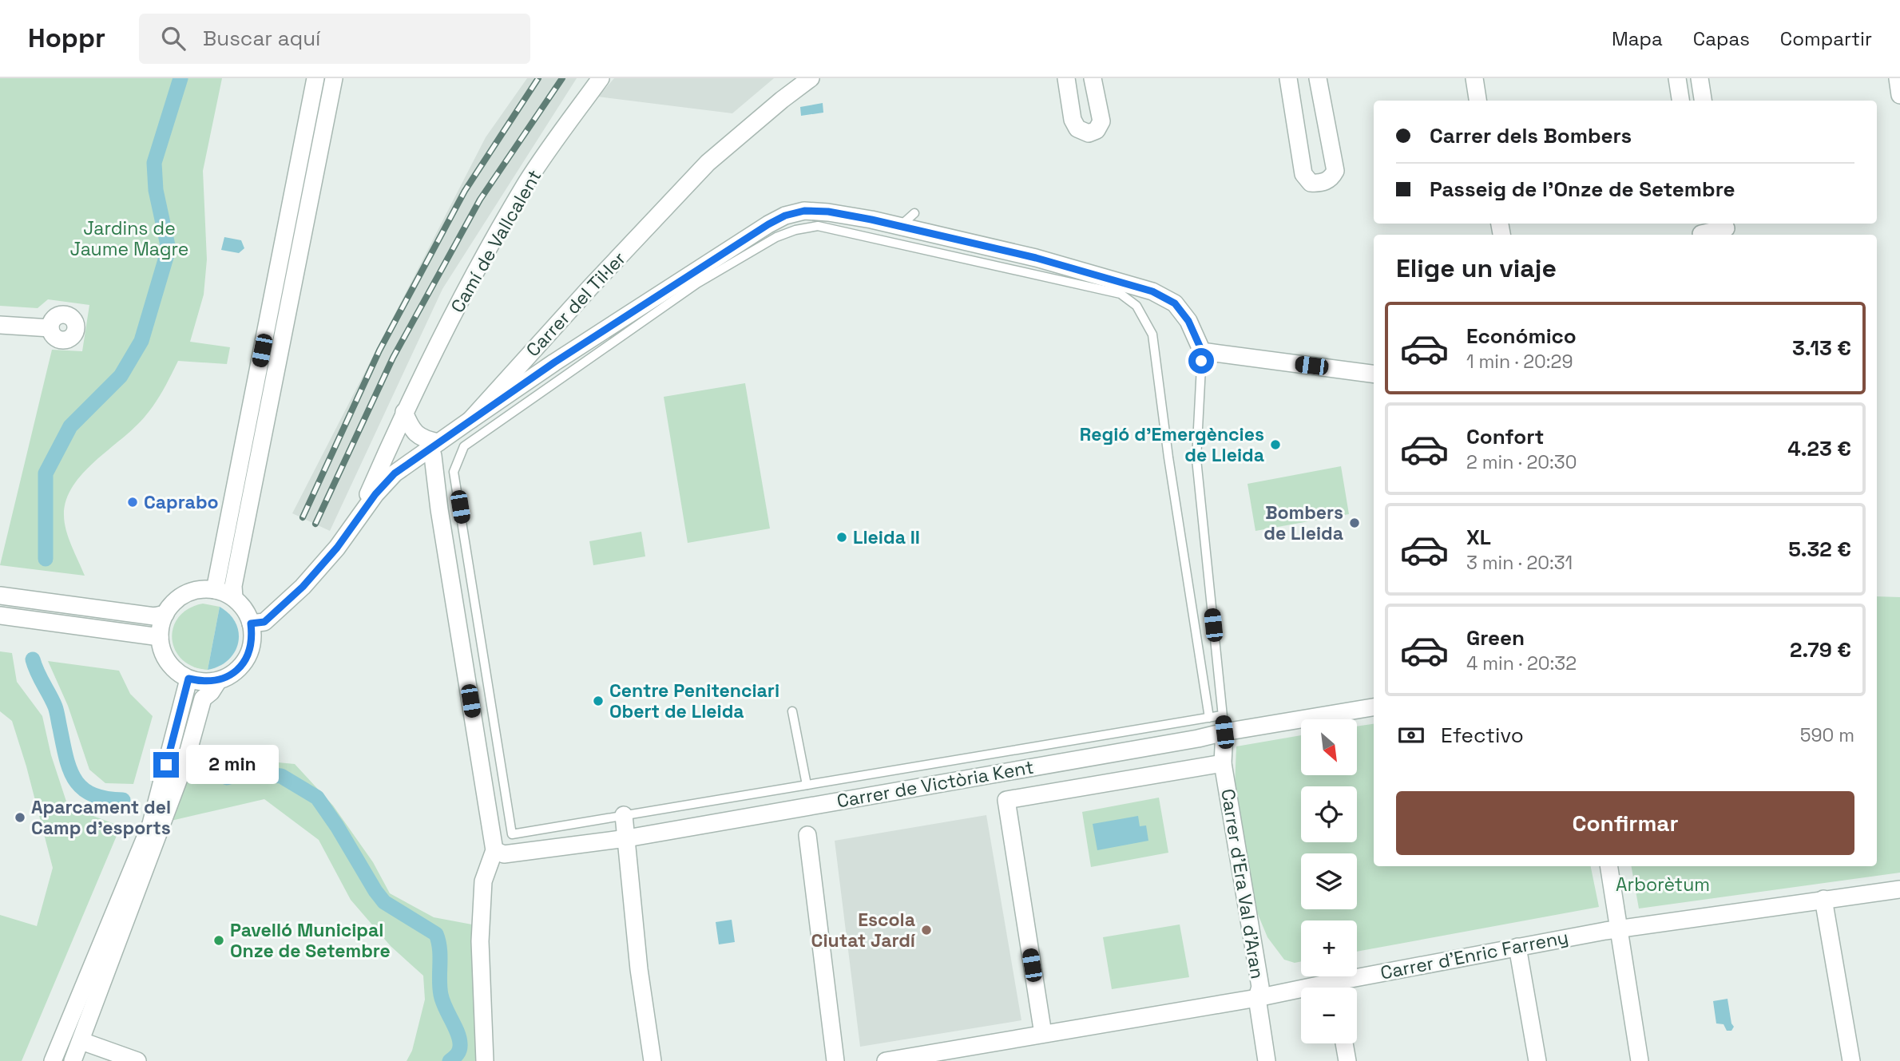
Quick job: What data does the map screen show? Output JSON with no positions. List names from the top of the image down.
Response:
{
  "streets": {
    "street": [
      "Camí de Vallcalent",
      "Carrer del Til·ler",
      "Carrer de Victòria Kent",
      "Carrer d'Era Val d'Aran",
      "Carrer d'Enric Farreny"
    ]
  },
  "crossings": [
    ["Camí de Vallcalent", "Carrer del Til·ler"],
    ["Carrer de Victòria Kent", "Carrer d'Era Val d'Aran"],
    ["Carrer de Victòria Kent", "Carrer d'Enric Farreny"],
    ["Carrer d'Era Val d'Aran", "Carrer d'Enric Farreny"]
  ],
  "parks": ["Jardins de Jaume Magre", "Arborètum"],
  "places": [
    "Regió d'Emergències de Lleida",
    "Caprabo",
    "Bombers de Lleida",
    "Lleida II",
    "Centre Penitenciari Obert de Lleida",
    "Aparcament del Camp d'esports",
    "Escola Ciutat Jardí",
    "Pavelló Municipal Onze de Setembre"
  ],
  "north": "bottom right",
  "page": {
    "header": "Hoppr",
    "search": "Buscar aquí",
    "nav": ["Mapa", "Capas", "Compartir"],
    "banner": ["Carrer dels Bombers", "Passeig de l'Onze de Setembre"],
    "heading": "Elige un viaje",
    "list": [
      {
        "name": "Económico",
        "note": "1 min · 20:29",
        "value": "3.13 €"
      },
      {
        "name": "Confort",
        "note": "2 min · 20:30",
        "value": "4.23 €"
      },
      {
        "name": "XL",
        "note": "3 min · 20:31",
        "value": "5.32 €"
      },
      {
        "name": "Green",
        "note": "4 min · 20:32",
        "value": "2.79 €"
      }
    ],
    "pay": ["Efectivo", "590 m"],
    "map_buttons": ["+", "−"],
    "bubble": "2 min",
    "buttons": "Confirmar"
  }
}
